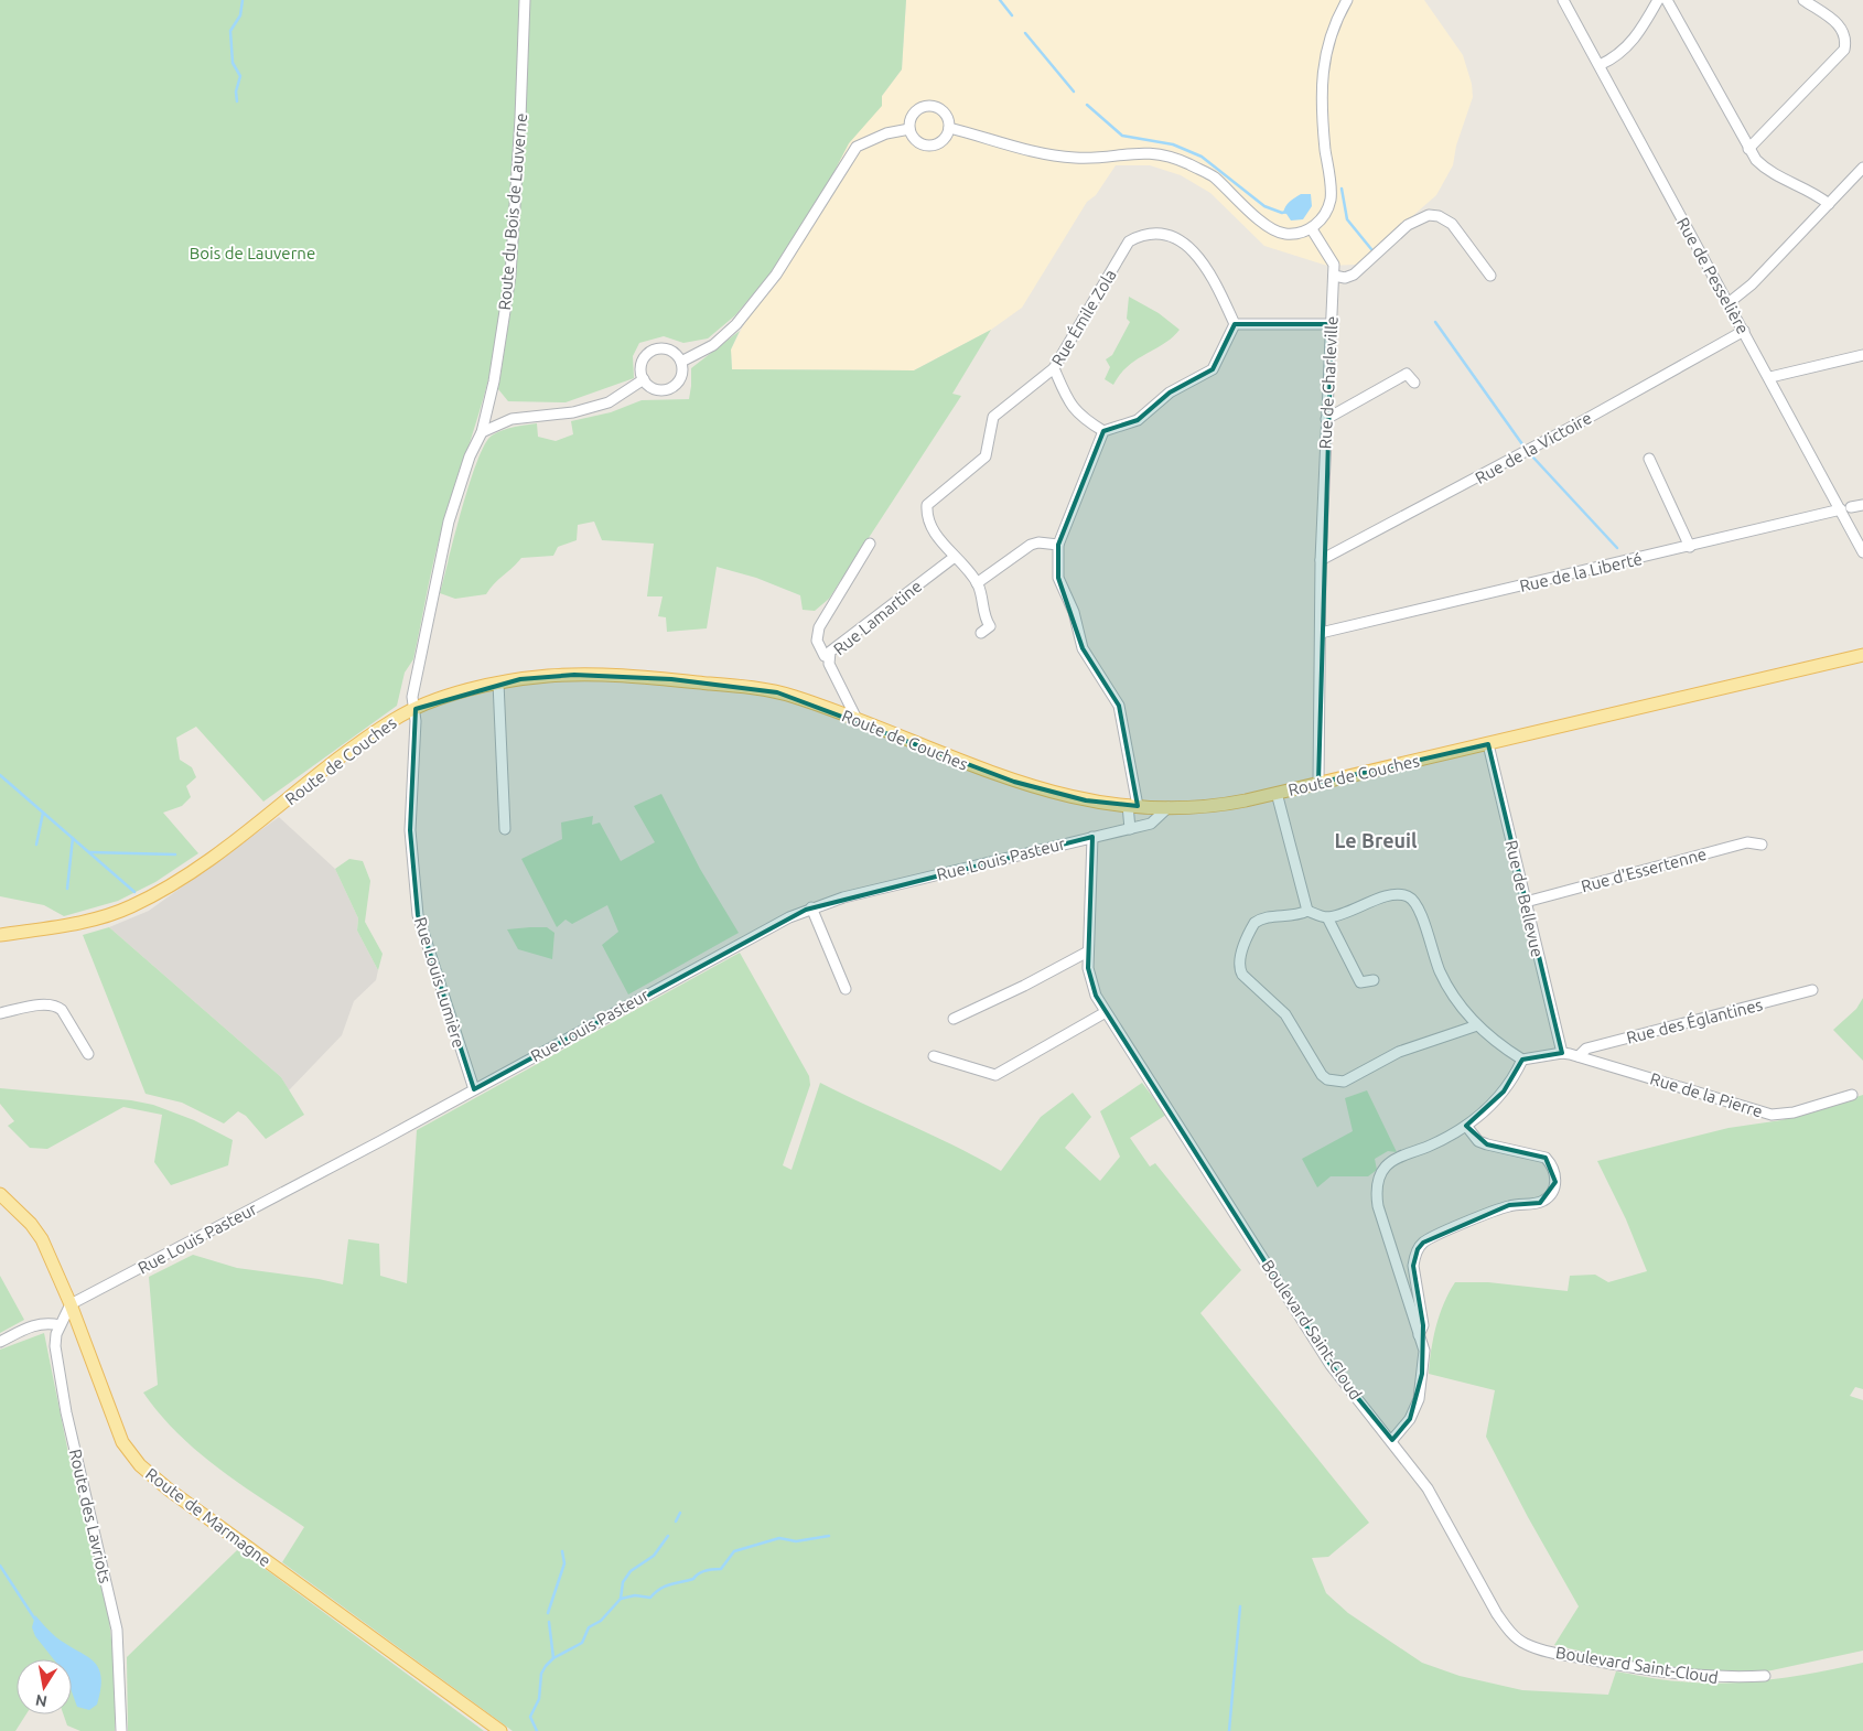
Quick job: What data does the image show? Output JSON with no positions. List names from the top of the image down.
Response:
{
  "streets": {
    "main road": ["Route de Couches", "Route de Marmagne"],
    "street": [
      "Route du Bois de Lauverne",
      "Rue de Pesselière",
      "Rue Émile Zola",
      "Rue de Charleville",
      "Rue de la Victoire",
      "Rue de la Liberté",
      "Rue Lamartine",
      "Rue Louis Pasteur",
      "Rue d'Essertenne",
      "Rue de Bellevue",
      "Rue Louis Lumière",
      "Rue des Églantines",
      "Rue de la Pierre",
      "Boulevard Saint-Cloud",
      "Route des Lavriots"
    ]
  },
  "crossings": [
    ["Route du Bois de Lauverne", "Route de Couches"],
    ["Route du Bois de Lauverne", "Rue Louis Lumière"],
    ["Rue de Pesselière", "Rue de la Victoire"],
    ["Rue de Pesselière", "Rue de la Liberté"],
    ["Rue Émile Zola", "Rue Lamartine"],
    ["Rue de Charleville", "Rue de la Victoire"],
    ["Rue de Charleville", "Rue de la Liberté"],
    ["Rue de Charleville", "Route de Couches"],
    ["Rue Lamartine", "Route de Couches"],
    ["Route de Couches", "Rue Louis Pasteur"],
    ["Route de Couches", "Rue de Bellevue"],
    ["Route de Couches", "Rue Louis Lumière"],
    ["Rue Louis Pasteur", "Rue Louis Lumière"],
    ["Rue Louis Pasteur", "Boulevard Saint-Cloud"],
    ["Rue Louis Pasteur", "Route des Lavriots"],
    ["Rue Louis Pasteur", "Route de Marmagne"],
    ["Rue d'Essertenne", "Rue de Bellevue"],
    ["Rue de Bellevue", "Rue de la Pierre"],
    ["Rue des Églantines", "Rue de la Pierre"],
    ["Route des Lavriots", "Route de Marmagne"]
  ],
  "districts": ["Le Breuil"],
  "parks": ["Bois de Lauverne"],
  "north": "bottom"
}
